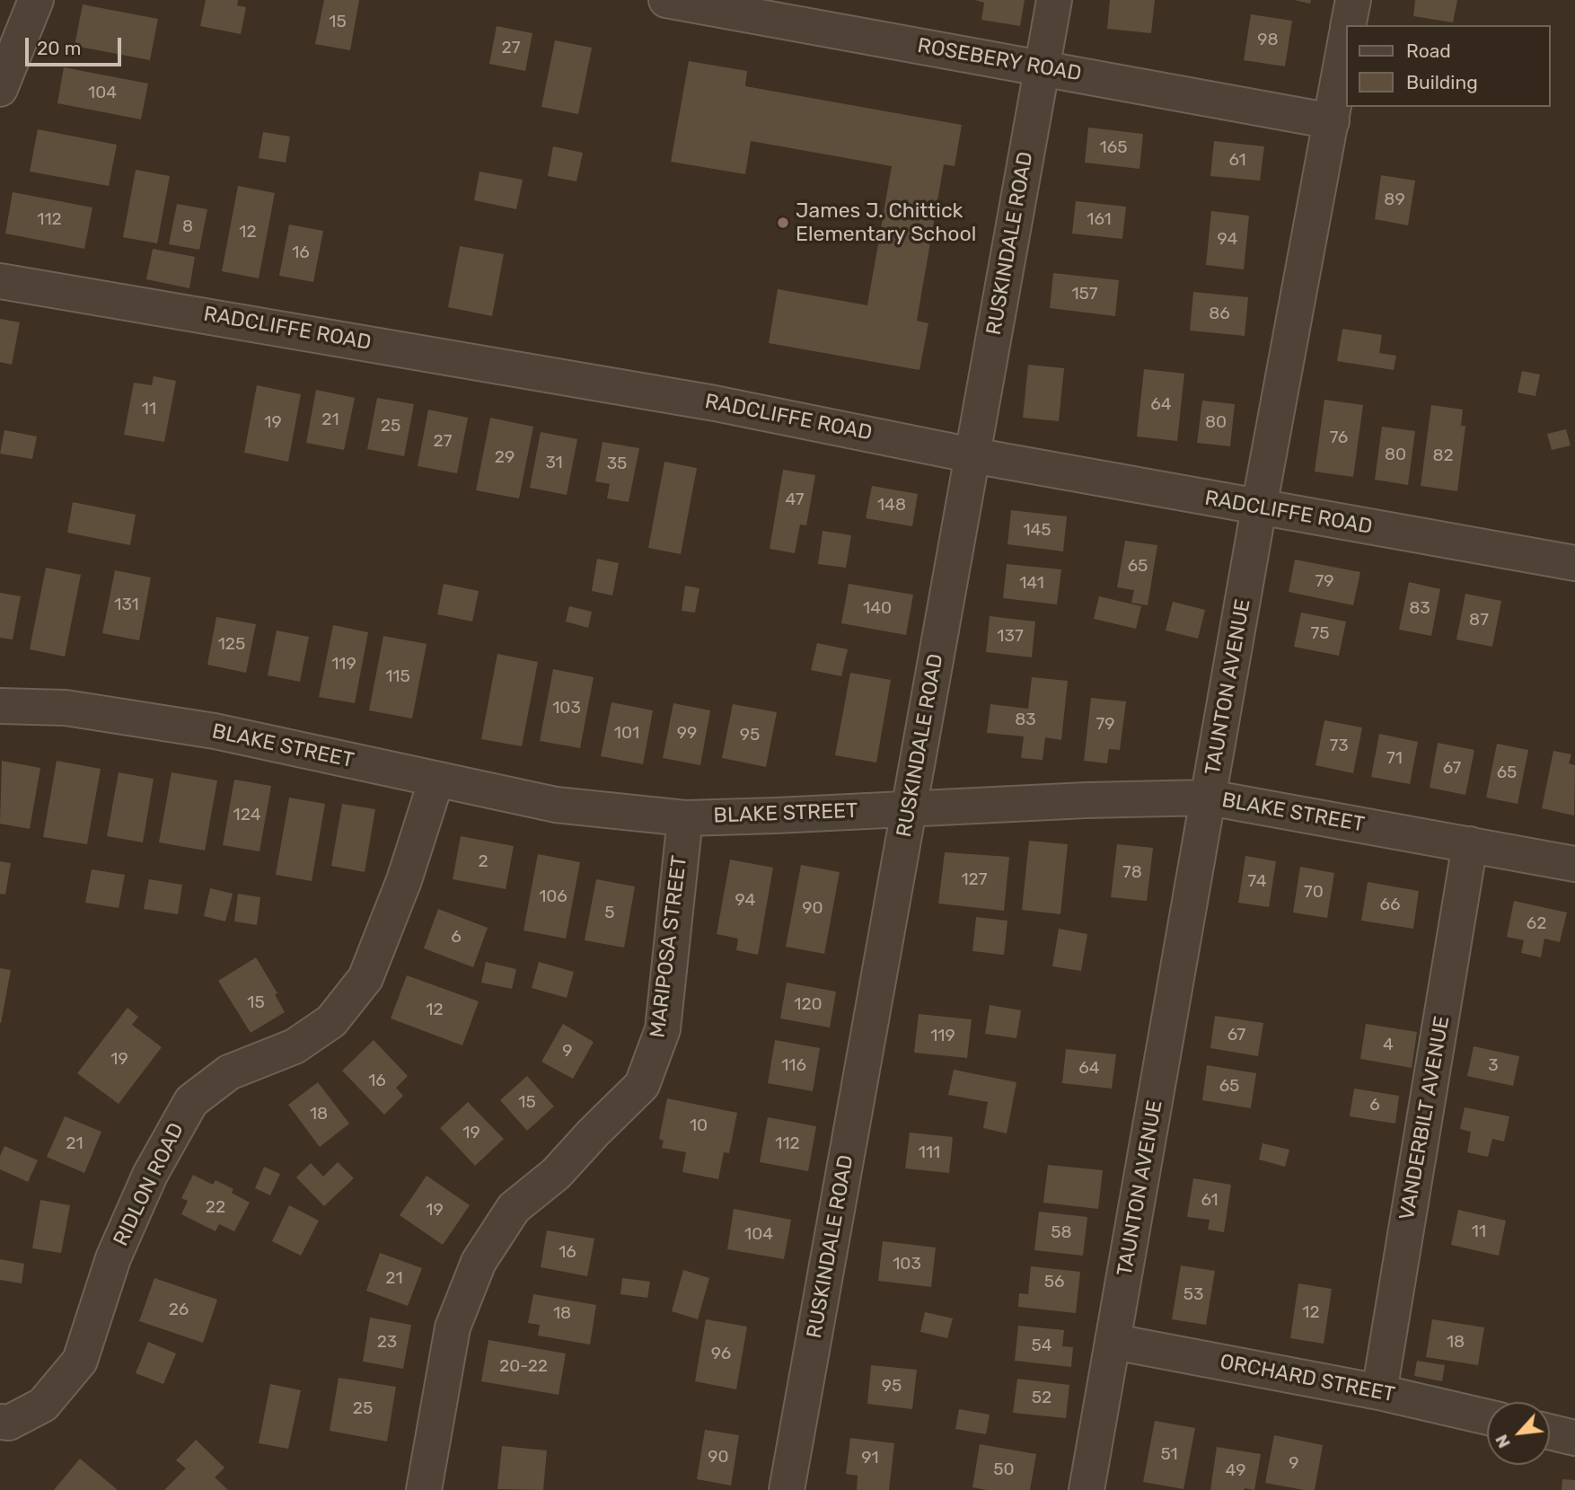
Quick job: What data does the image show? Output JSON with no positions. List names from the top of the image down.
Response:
{
  "streets": {
    "street": [
      "ROSEBERY ROAD",
      "RUSKINDALE ROAD",
      "RADCLIFFE ROAD",
      "TAUNTON AVENUE",
      "BLAKE STREET",
      "MARIPOSA STREET",
      "VANDERBILT AVENUE",
      "RIDLON ROAD",
      "ORCHARD STREET"
    ]
  },
  "crossings": [
    ["ROSEBERY ROAD", "RUSKINDALE ROAD"],
    ["ROSEBERY ROAD", "TAUNTON AVENUE"],
    ["RUSKINDALE ROAD", "RADCLIFFE ROAD"],
    ["RUSKINDALE ROAD", "BLAKE STREET"],
    ["RADCLIFFE ROAD", "TAUNTON AVENUE"],
    ["TAUNTON AVENUE", "BLAKE STREET"],
    ["TAUNTON AVENUE", "ORCHARD STREET"],
    ["BLAKE STREET", "MARIPOSA STREET"],
    ["BLAKE STREET", "VANDERBILT AVENUE"],
    ["BLAKE STREET", "RIDLON ROAD"],
    ["VANDERBILT AVENUE", "ORCHARD STREET"]
  ],
  "places": ["James J. Chittick Elementary School"],
  "house_numbers": [
    "15",
    "98",
    "27",
    "104",
    "165",
    "61",
    "89",
    "112",
    "161",
    "8",
    "12",
    "94",
    "16",
    "157",
    "86",
    "64",
    "11",
    "21",
    "19",
    "80",
    "25",
    "76",
    "27",
    "80",
    "82",
    "29",
    "31",
    "35",
    "47",
    "148",
    "145",
    "65",
    "79",
    "141",
    "131",
    "140",
    "83",
    "87",
    "75",
    "137",
    "125",
    "119",
    "115",
    "103",
    "83",
    "79",
    "101",
    "99",
    "95",
    "73",
    "71",
    "67",
    "65",
    "124",
    "2",
    "78",
    "127",
    "74",
    "70",
    "106",
    "94",
    "66",
    "90",
    "5",
    "62",
    "6",
    "15",
    "120",
    "12",
    "67",
    "119",
    "4",
    "9",
    "19",
    "116",
    "3",
    "64",
    "16",
    "65",
    "15",
    "6",
    "18",
    "10",
    "19",
    "21",
    "112",
    "111",
    "61",
    "22",
    "19",
    "11",
    "58",
    "104",
    "16",
    "103",
    "21",
    "56",
    "53",
    "26",
    "12",
    "18",
    "23",
    "18",
    "54",
    "96",
    "20-22",
    "95",
    "52",
    "25",
    "51",
    "90",
    "91",
    "9",
    "50",
    "49"
  ],
  "legend": ["Road", "Building"],
  "scale_bar": "20 m",
  "north": "bottom left"
}
